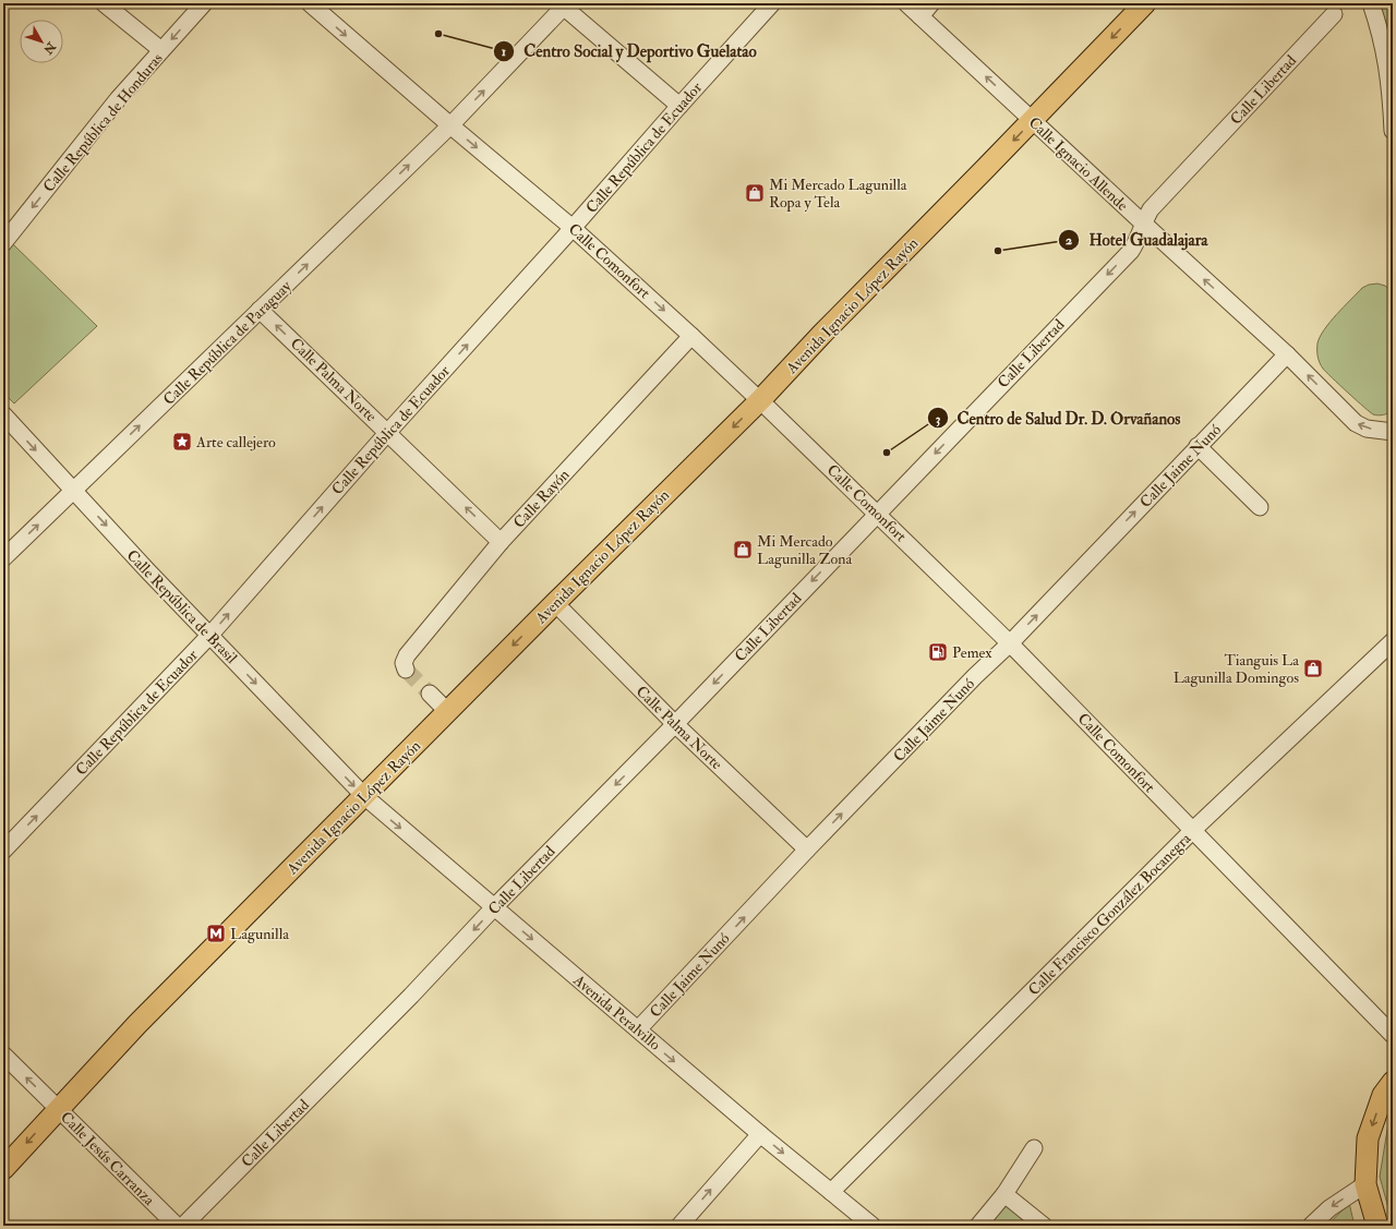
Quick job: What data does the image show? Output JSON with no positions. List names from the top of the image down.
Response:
{
  "streets": {
    "main road": ["Avenida Ignacio López Rayón"],
    "street": [
      "Calle Libertad",
      "Calle República de Honduras",
      "Calle República de Ecuador",
      "Calle Ignacio Allende",
      "Calle Comonfort",
      "Calle República de Paraguay",
      "Calle Palma Norte",
      "Calle Jaime Nunó",
      "Calle Rayón",
      "Calle República de Brasil",
      "Calle Francisco González Bocanegra",
      "Avenida Peralvillo",
      "Calle Jesús Carranza"
    ]
  },
  "crossings": [
    ["Calle Libertad", "Calle Ignacio Allende"],
    ["Calle Libertad", "Calle Comonfort"],
    ["Calle Libertad", "Calle Palma Norte"],
    ["Calle Libertad", "Avenida Peralvillo"],
    ["Calle República de Ecuador", "Calle Comonfort"],
    ["Calle República de Ecuador", "Calle Palma Norte"],
    ["Calle República de Ecuador", "Calle República de Brasil"],
    ["Calle Ignacio Allende", "Avenida Ignacio López Rayón"],
    ["Calle Ignacio Allende", "Calle Jaime Nunó"],
    ["Calle Comonfort", "Avenida Ignacio López Rayón"],
    ["Calle Comonfort", "Calle República de Paraguay"],
    ["Calle Comonfort", "Calle Jaime Nunó"],
    ["Calle Comonfort", "Calle Rayón"],
    ["Calle Comonfort", "Calle Francisco González Bocanegra"],
    ["Avenida Ignacio López Rayón", "Calle Palma Norte"],
    ["Avenida Ignacio López Rayón", "Calle República de Brasil"],
    ["Avenida Ignacio López Rayón", "Avenida Peralvillo"],
    ["Avenida Ignacio López Rayón", "Calle Jesús Carranza"],
    ["Calle República de Paraguay", "Calle Palma Norte"],
    ["Calle República de Paraguay", "Calle República de Brasil"],
    ["Calle Palma Norte", "Calle Jaime Nunó"],
    ["Calle Palma Norte", "Calle Rayón"],
    ["Calle Jaime Nunó", "Avenida Peralvillo"],
    ["Calle República de Brasil", "Avenida Peralvillo"],
    ["Calle Francisco González Bocanegra", "Avenida Peralvillo"]
  ],
  "one_way": [
    "Calle Libertad",
    "Calle República de Honduras",
    "Calle República de Ecuador",
    "Calle Ignacio Allende",
    "Avenida Ignacio López Rayón",
    "Calle República de Paraguay",
    "Calle Palma Norte",
    "Calle Jaime Nunó",
    "Calle República de Brasil",
    "Avenida Peralvillo"
  ],
  "places": {
    "other": ["Centro Social y Deportivo Guelatao", "Hotel Guadalajara", "Centro de Salud Dr. D. Orvañanos"],
    "shop": ["Mi Mercado Lagunilla Ropa y Tela", "Mi Mercado Lagunilla Zona", "Tianguis La Lagunilla Domingos"],
    "place": ["Arte callejero"],
    "fuel station": ["Pemex"],
    "metro station": ["Lagunilla"]
  },
  "north": "bottom right"
}
